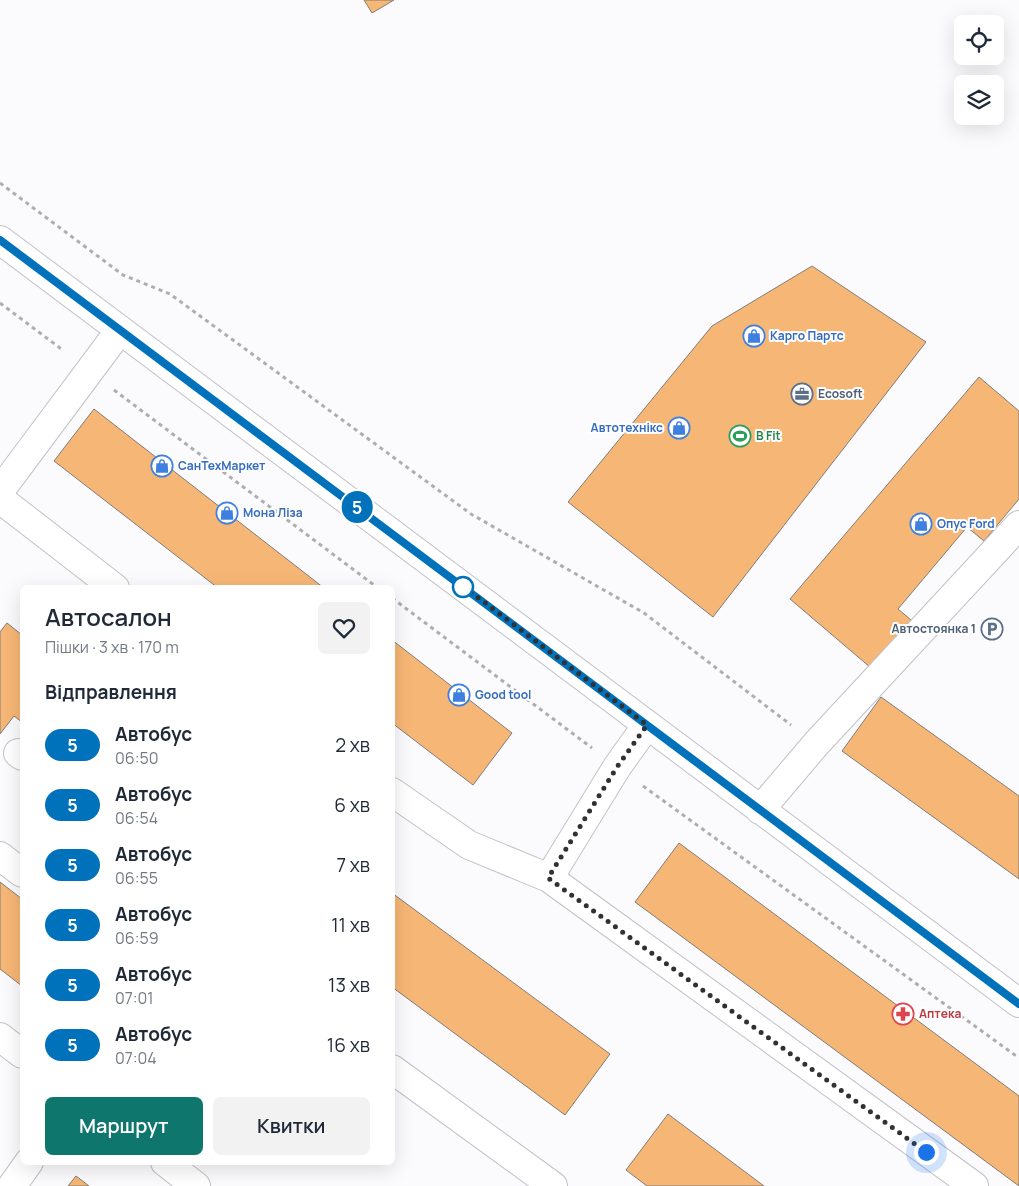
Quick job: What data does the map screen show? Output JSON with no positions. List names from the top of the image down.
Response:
{
  "places": {
    "shop": [
      "Карго Партс",
      "Автотехнікс",
      "СанТехМаркет",
      "Мона Ліза",
      "Опус Ford",
      "Good tool"
    ],
    "office": ["Ecosoft"],
    "sports": ["B Fit"],
    "parking": ["Автостоянка 1"],
    "pharmacy": ["Аптека"]
  },
  "lines": ["bus line 5"],
  "page": {
    "on_map": "5",
    "heading": [
      ["Автосалон", "Пішки · 3 хв · 170 m"],
      "Відправлення"
    ],
    "list": [
      {
        "mark": "5",
        "name": "Автобус",
        "note": "06:50",
        "value": "2 хв"
      },
      {
        "mark": "5",
        "name": "Автобус",
        "note": "06:54",
        "value": "6 хв"
      },
      {
        "mark": "5",
        "name": "Автобус",
        "note": "06:55",
        "value": "7 хв"
      },
      {
        "mark": "5",
        "name": "Автобус",
        "note": "06:59",
        "value": "11 хв"
      },
      {
        "mark": "5",
        "name": "Автобус",
        "note": "07:01",
        "value": "13 хв"
      },
      {
        "mark": "5",
        "name": "Автобус",
        "note": "07:04",
        "value": "16 хв"
      }
    ],
    "buttons": ["Маршрут", "Квитки"]
  }
}
